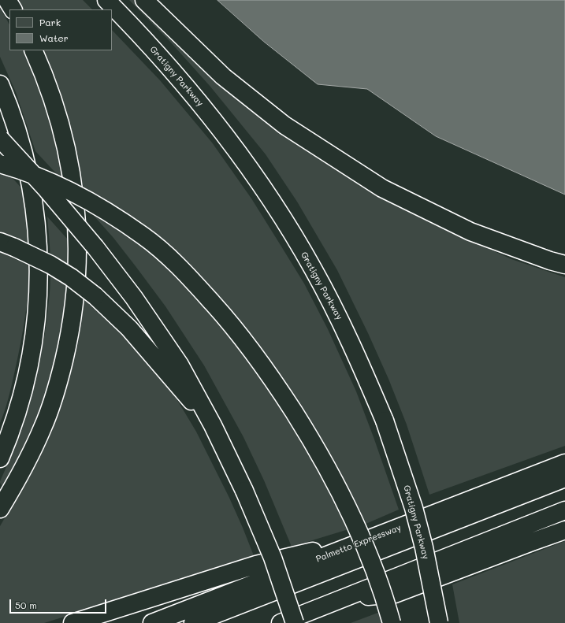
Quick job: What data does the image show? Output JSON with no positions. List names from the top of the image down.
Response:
{
  "streets": {
    "highway": ["Gratigny Parkway", "Palmetto Expressway"]
  },
  "legend": ["Park", "Water"],
  "scale_bar": "50 m"
}
